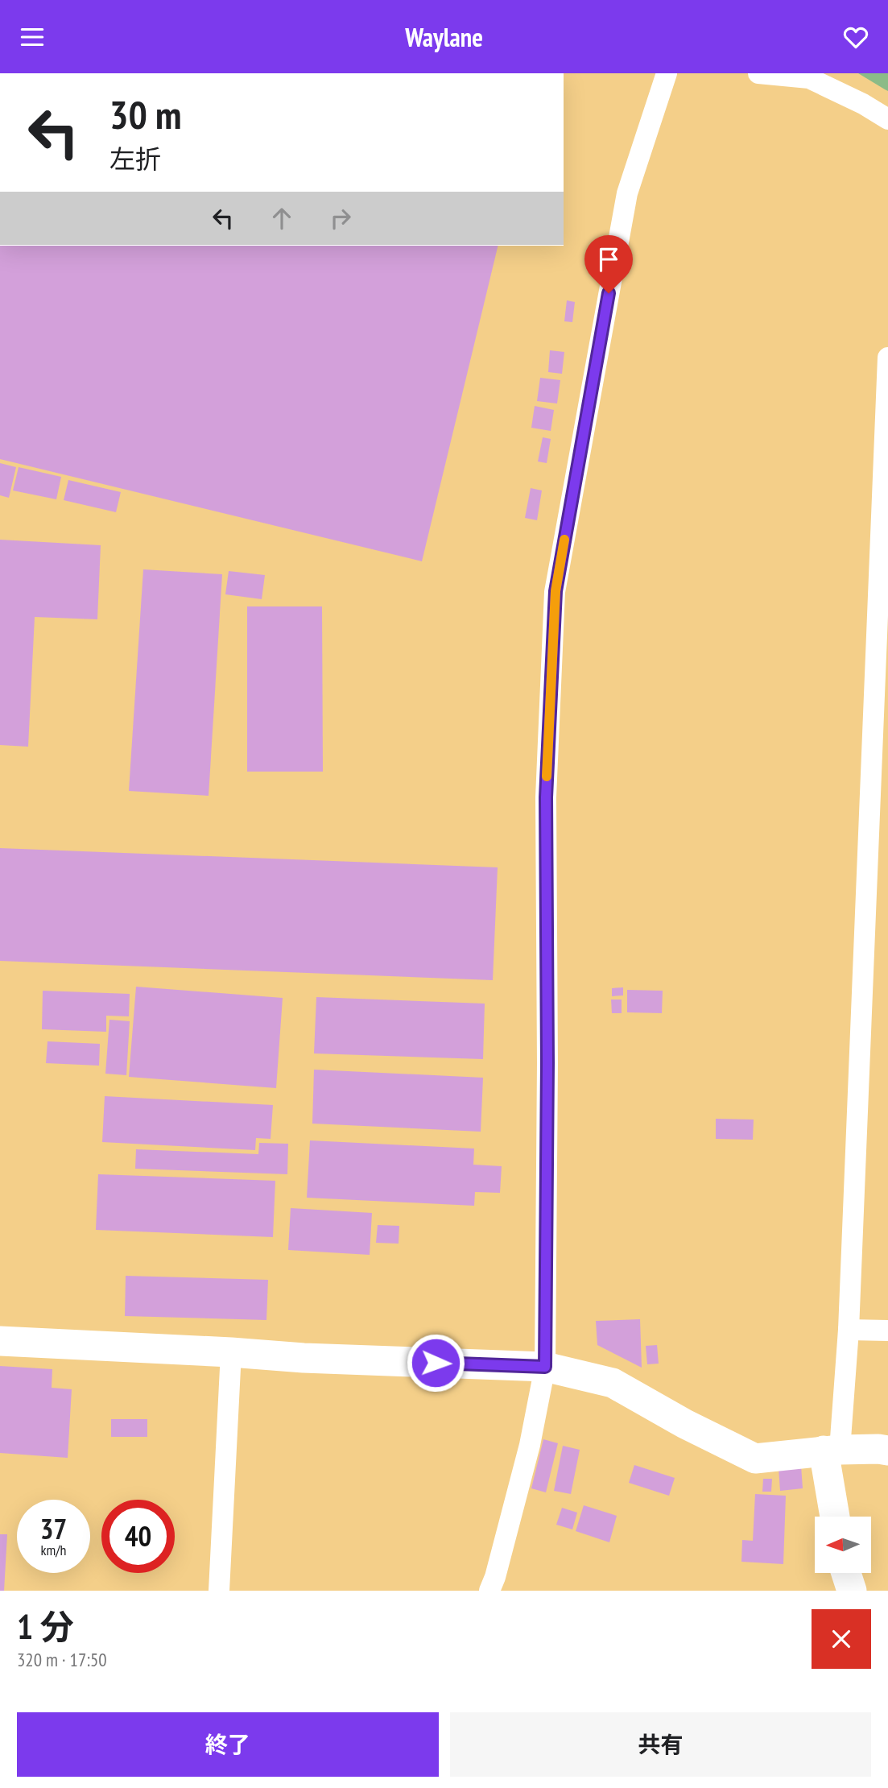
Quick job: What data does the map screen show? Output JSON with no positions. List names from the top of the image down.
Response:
{
  "north": "left",
  "page": {
    "header": "Waylane",
    "turn": ["30 m", "左折"],
    "speed": "37 km/h",
    "limit": "40",
    "heading": ["1 分", "320 m · 17:50"],
    "buttons": ["終了", "共有"]
  }
}
